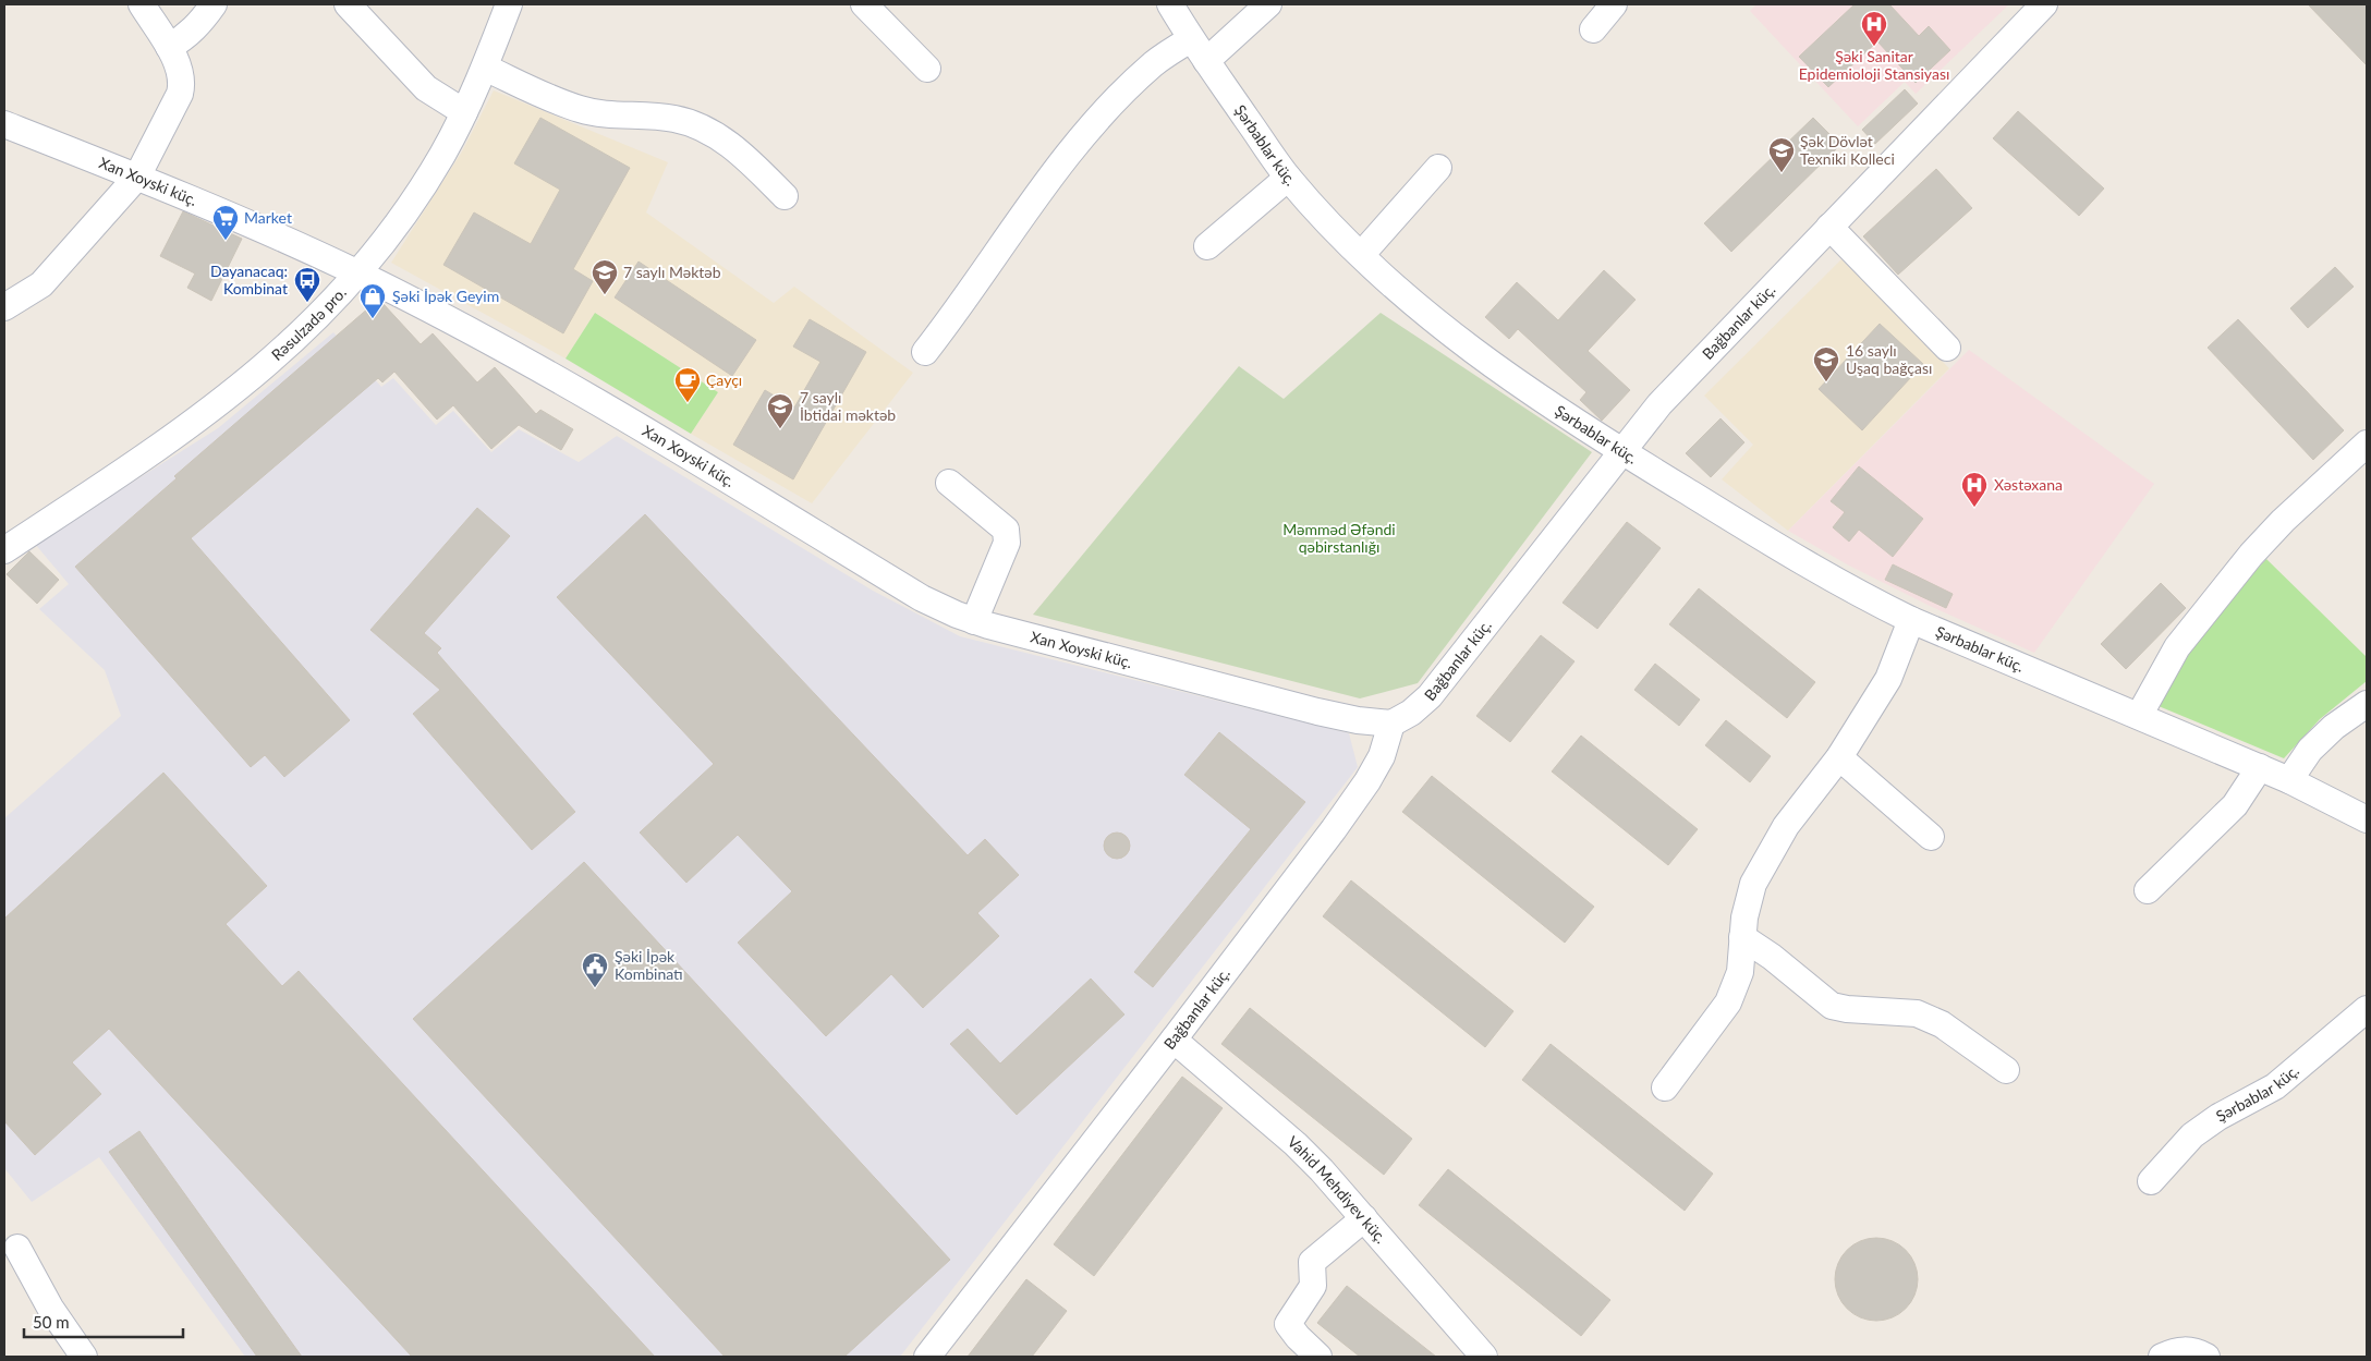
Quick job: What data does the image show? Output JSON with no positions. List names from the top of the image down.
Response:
{
  "streets": {
    "street": [
      "Şərbablar küç.",
      "Xan Xoyski küç.",
      "Bağbanlar küç.",
      "Rəsulzadə pro.",
      "Vahid Mehdiyev küç."
    ]
  },
  "crossings": [
    ["Şərbablar küç.", "Bağbanlar küç."],
    ["Xan Xoyski küç.", "Bağbanlar küç."],
    ["Xan Xoyski küç.", "Rəsulzadə pro."],
    ["Bağbanlar küç.", "Vahid Mehdiyev küç."]
  ],
  "parks": ["Məmməd Əfəndi qəbirstanlığı"],
  "places": {
    "hospital": ["Şəki Sanitar Epidemioloji Stansiyası", "Xəstəxana"],
    "school or university": [
      "Şək Dövlət Texniki Kolleci",
      "7 saylı Məktəb",
      "16 saylı Uşaq bağçası",
      "7 saylı İbtidai məktəb"
    ],
    "supermarket": ["Market"],
    "bus stop": ["Dayanacaq: Kombinat"],
    "shop": ["Şəki İpək Geyim"],
    "cafe": ["Çayçı"],
    "public building": ["Şəki İpək Kombinatı"]
  },
  "scale_bar": "50 m"
}
